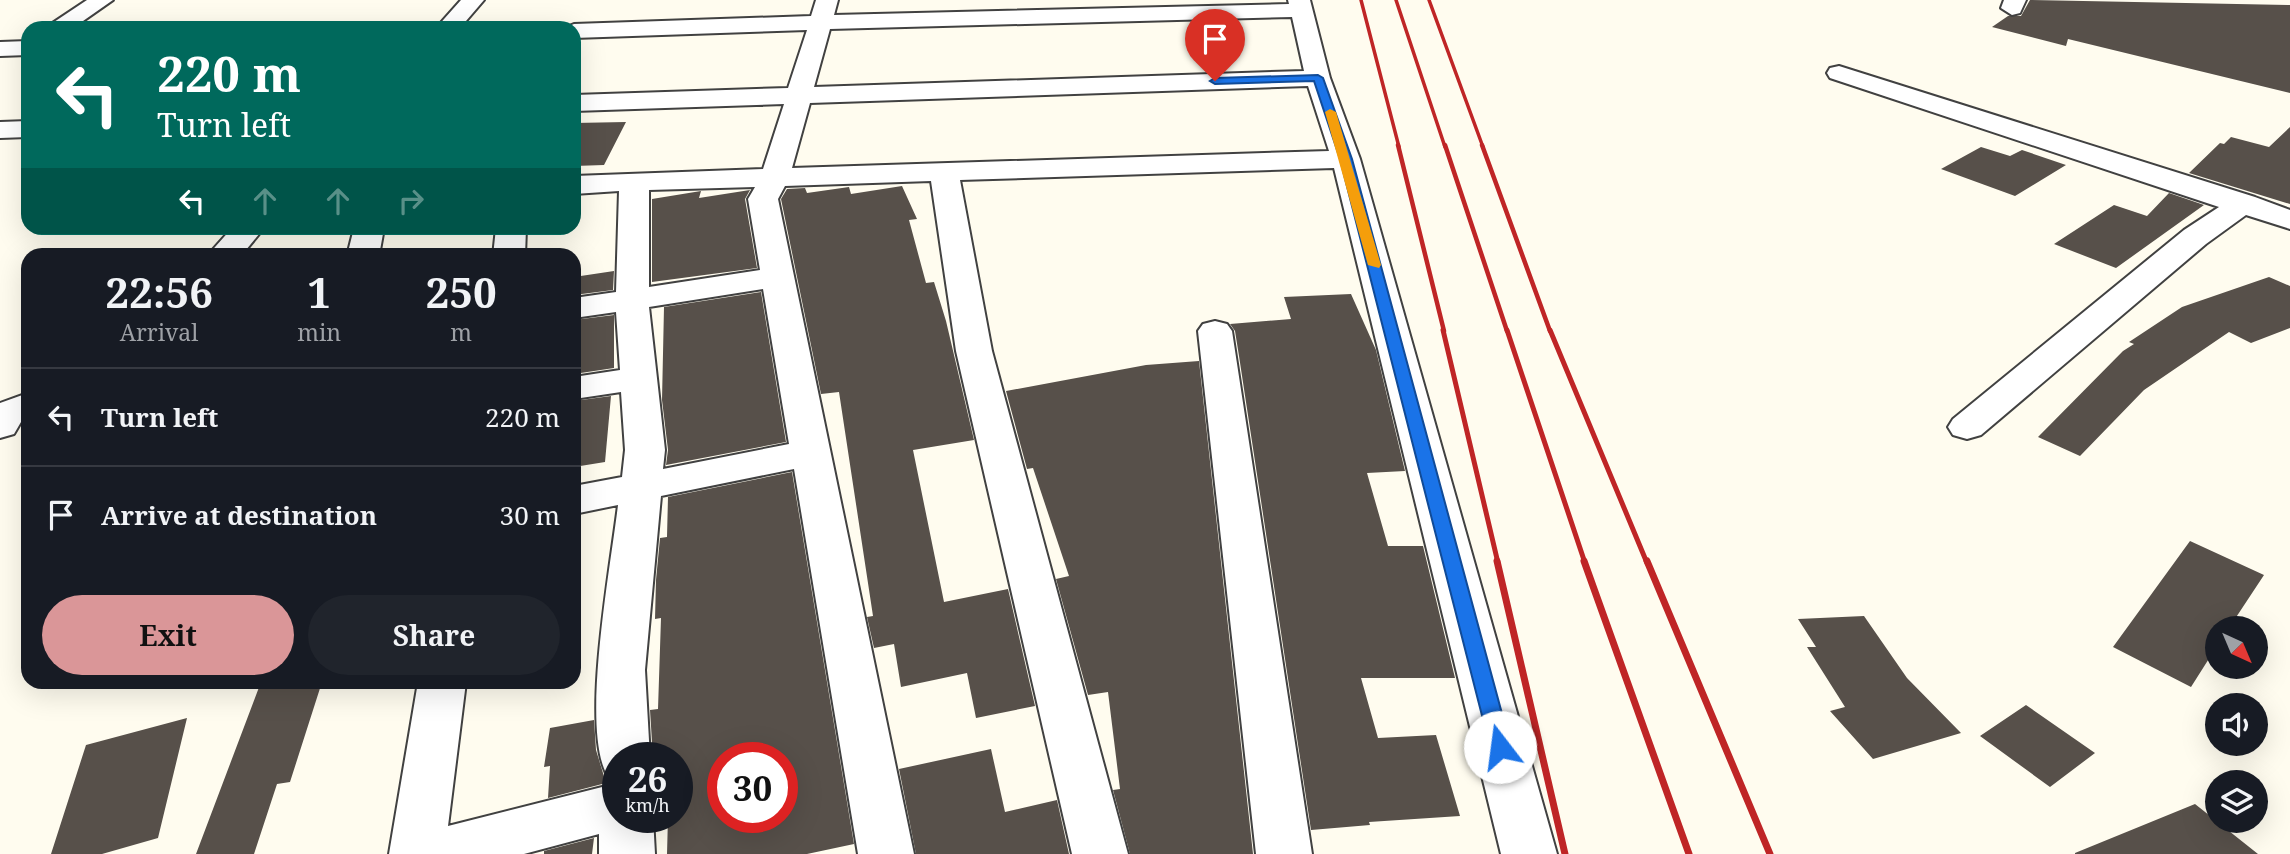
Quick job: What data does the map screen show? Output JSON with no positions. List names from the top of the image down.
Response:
{
  "north": "bottom right",
  "page": {
    "turn": ["220 m", "Turn left"],
    "eta": [
      "22:56",
      "Arrival",
      "1",
      "min",
      "250",
      "m"
    ],
    "list": [
      {
        "name": "Turn left",
        "value": "220 m"
      },
      {
        "name": "Arrive at destination",
        "value": "30 m"
      }
    ],
    "buttons": ["Exit", "Share"],
    "speed": "26 km/h",
    "limit": "30"
  }
}
